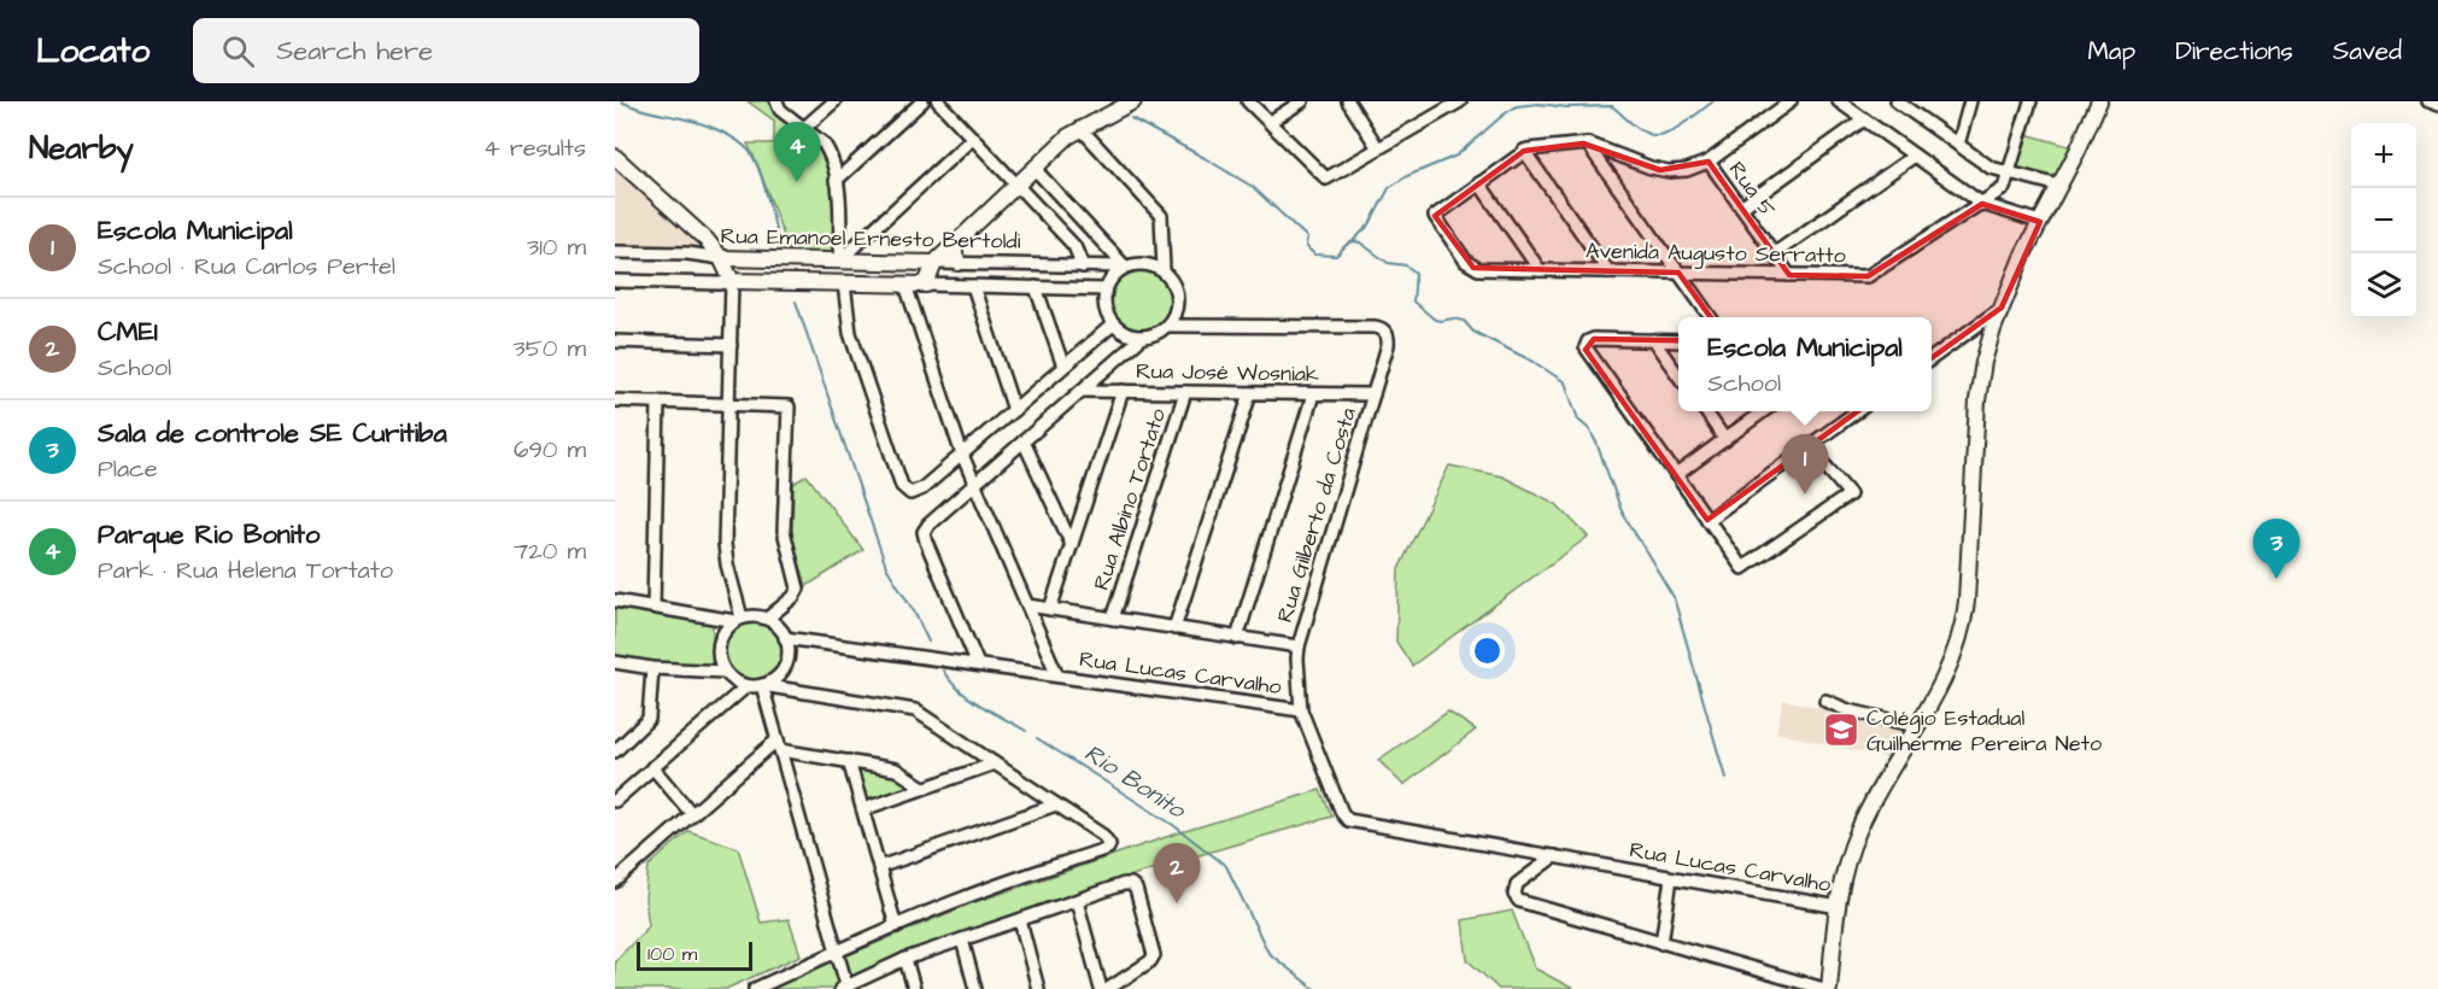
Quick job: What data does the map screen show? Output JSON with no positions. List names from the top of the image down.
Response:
{
  "streets": {
    "main road": ["Rua Emanoel Ernesto Bertoldi"],
    "street": [
      "Rua 5",
      "Avenida Augusto Serratto",
      "Rua José Wosniak",
      "Rua Albino Tortato",
      "Rua Gilberto da Costa",
      "Rua Lucas Carvalho"
    ]
  },
  "crossings": [
    ["Rua 5", "Avenida Augusto Serratto"],
    ["Rua Emanoel Ernesto Bertoldi", "Rua Gilberto da Costa"],
    ["Rua José Wosniak", "Rua Albino Tortato"],
    ["Rua José Wosniak", "Rua Gilberto da Costa"],
    ["Rua Gilberto da Costa", "Rua Lucas Carvalho"]
  ],
  "water": ["Rio Bonito"],
  "places": {
    "school or university": ["Colégio Estadual Guilherme Pereira Neto"]
  },
  "scale_bar": "100 m",
  "page": {
    "header": "Locato",
    "search": "Search here",
    "nav": ["Map", "Directions", "Saved"],
    "heading": ["Nearby", "4 results"],
    "pins": [
      "4",
      "1",
      "3",
      "2"
    ],
    "map_buttons": ["+", "−"],
    "list": [
      {
        "mark": "1",
        "name": "Escola Municipal",
        "note": "School · Rua Carlos Pertel",
        "value": "310 m"
      },
      {
        "mark": "2",
        "name": "CMEI",
        "note": "School",
        "value": "350 m"
      },
      {
        "mark": "3",
        "name": "Sala de controle SE Curitiba",
        "note": "Place",
        "value": "690 m"
      },
      {
        "mark": "4",
        "name": "Parque Rio Bonito",
        "note": "Park · Rua Helena Tortato",
        "value": "720 m"
      }
    ],
    "popup": ["Escola Municipal", "School"],
    "scale": "100 m"
  }
}
